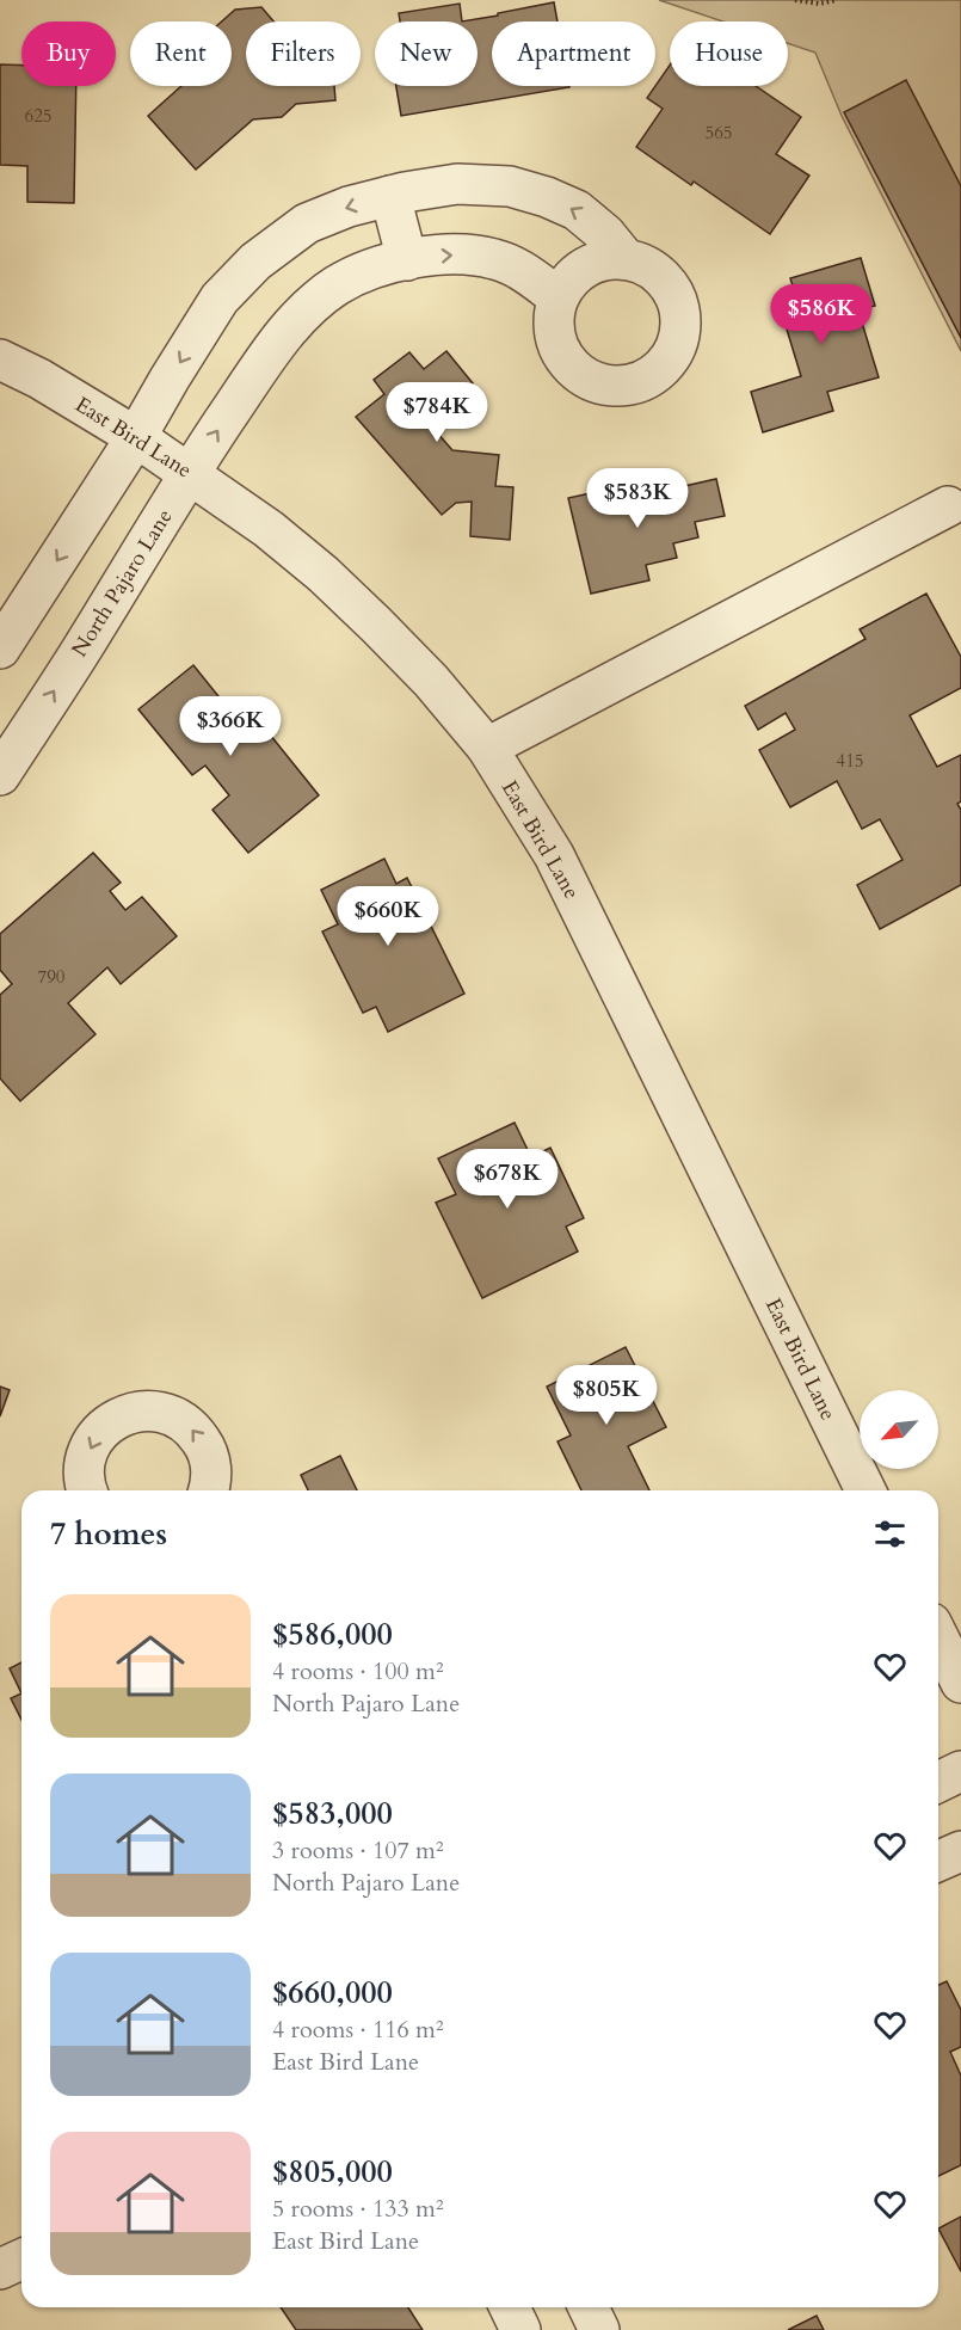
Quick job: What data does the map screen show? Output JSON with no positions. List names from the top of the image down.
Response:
{
  "streets": {
    "street": ["East Bird Lane", "North Pajaro Lane"]
  },
  "crossings": [
    ["East Bird Lane", "North Pajaro Lane"]
  ],
  "house_numbers": [
    "625",
    "565",
    "415",
    "790"
  ],
  "north": "bottom left",
  "page": {
    "chip": [
      "Buy",
      "Rent",
      "Filters",
      "New",
      "Apartment",
      "House"
    ],
    "price": [
      "$586K",
      "$784K",
      "$583K",
      "$366K",
      "$660K",
      "$678K",
      "$805K"
    ],
    "heading": "7 homes",
    "list": [
      {
        "name": "$586,000",
        "note": "4 rooms · 100 m² · North Pajaro Lane"
      },
      {
        "name": "$583,000",
        "note": "3 rooms · 107 m² · North Pajaro Lane"
      },
      {
        "name": "$660,000",
        "note": "4 rooms · 116 m² · East Bird Lane"
      },
      {
        "name": "$805,000",
        "note": "5 rooms · 133 m² · East Bird Lane"
      }
    ]
  }
}
